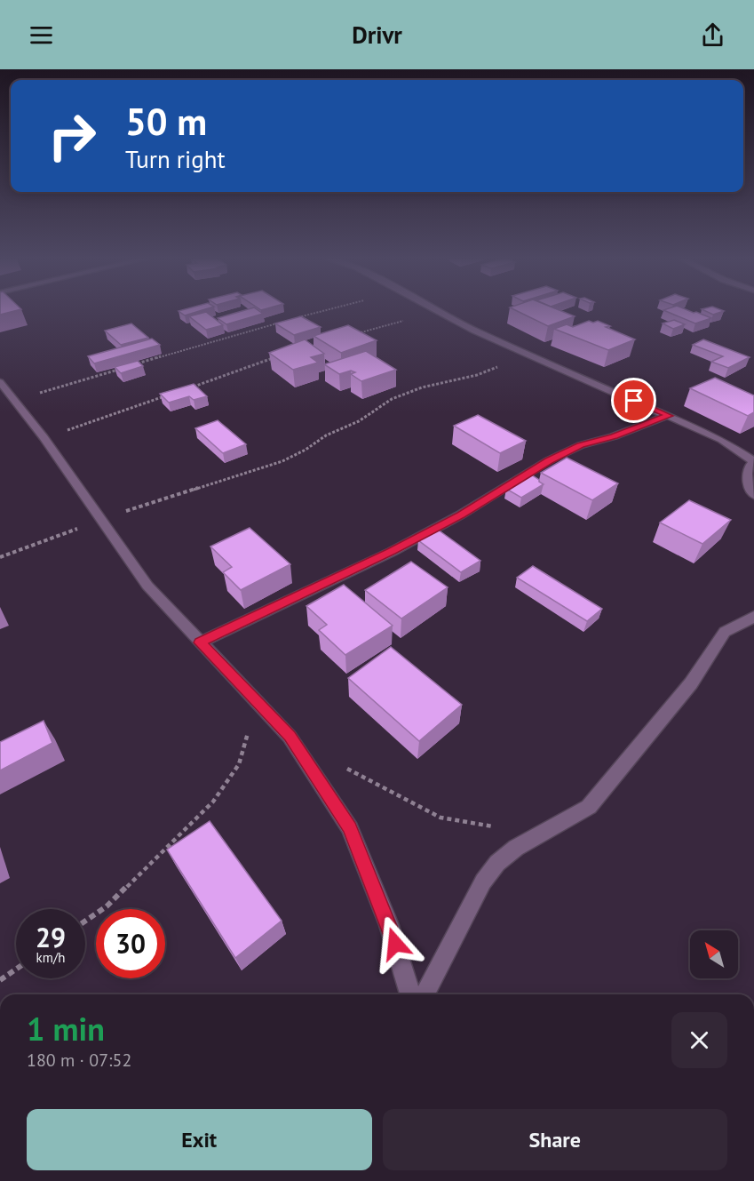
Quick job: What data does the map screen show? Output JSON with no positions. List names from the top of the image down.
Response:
{
  "north": "top left",
  "page": {
    "header": "Drivr",
    "turn": ["50 m", "Turn right"],
    "speed": "29 km/h",
    "limit": "30",
    "heading": ["1 min", "180 m · 07:52"],
    "buttons": ["Exit", "Share"]
  }
}
